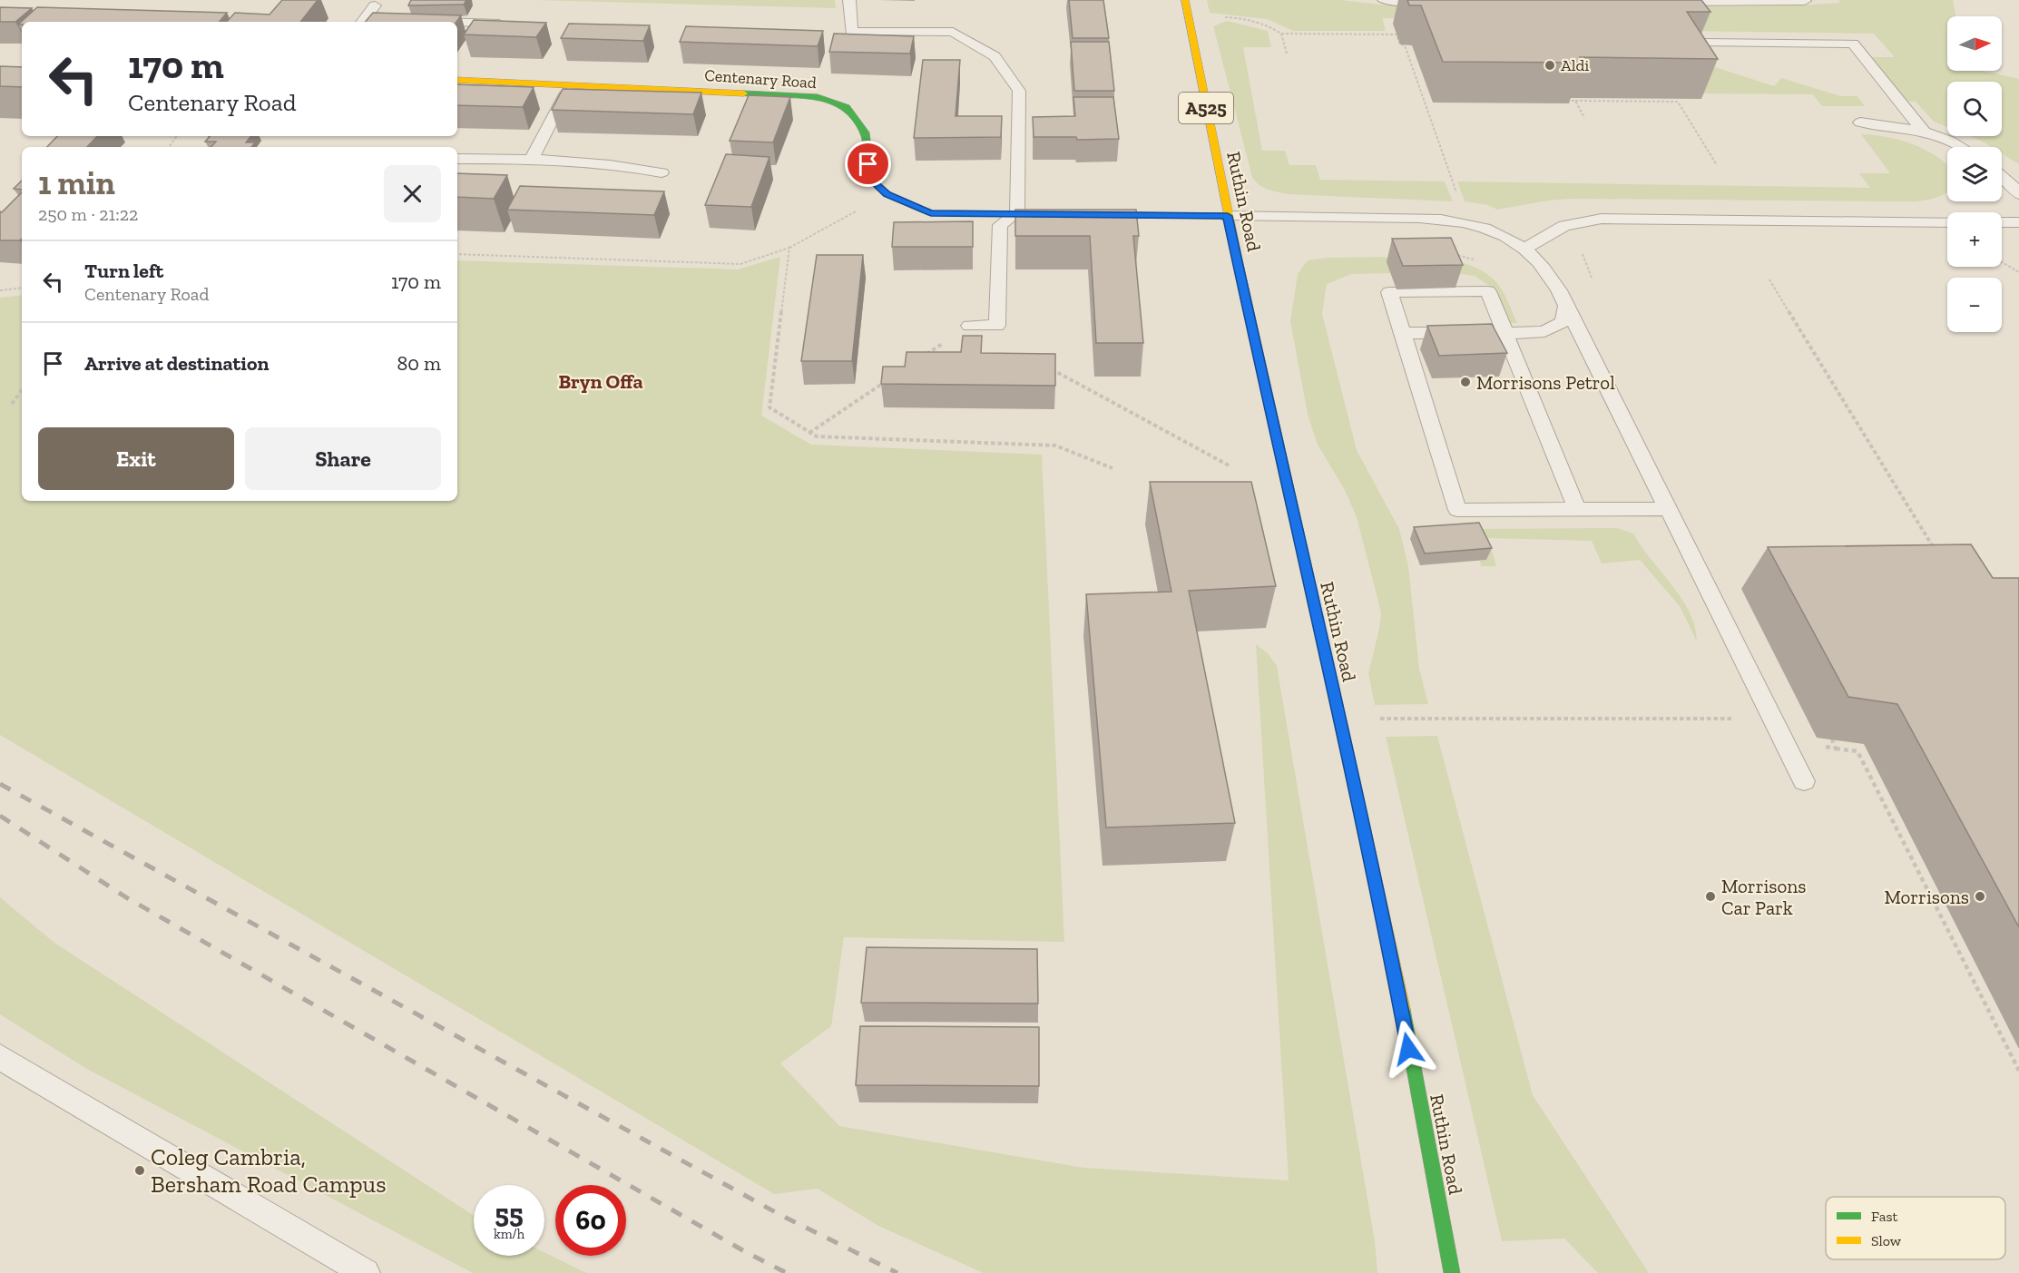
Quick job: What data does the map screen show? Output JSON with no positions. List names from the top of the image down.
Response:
{
  "streets": {
    "main road": ["Centenary Road", "A525", "Ruthin Road"]
  },
  "crossings": [
    ["Centenary Road", "Ruthin Road"]
  ],
  "districts": ["Bryn Offa"],
  "places": [
    "Aldi",
    "Morrisons Petrol",
    "Morrisons Car Park",
    "Morrisons",
    "Coleg Cambria, Bersham Road Campus"
  ],
  "legend": ["Fast", "Slow"],
  "north": "right",
  "page": {
    "map_buttons": ["+", "−"],
    "turn": ["170 m", "Centenary Road"],
    "heading": ["1 min", "250 m · 21:22"],
    "list": [
      {
        "name": "Turn left",
        "note": "Centenary Road",
        "value": "170 m"
      },
      {
        "name": "Arrive at destination",
        "value": "80 m"
      }
    ],
    "buttons": ["Exit", "Share"],
    "speed": "55 km/h",
    "limit": "60"
  }
}
